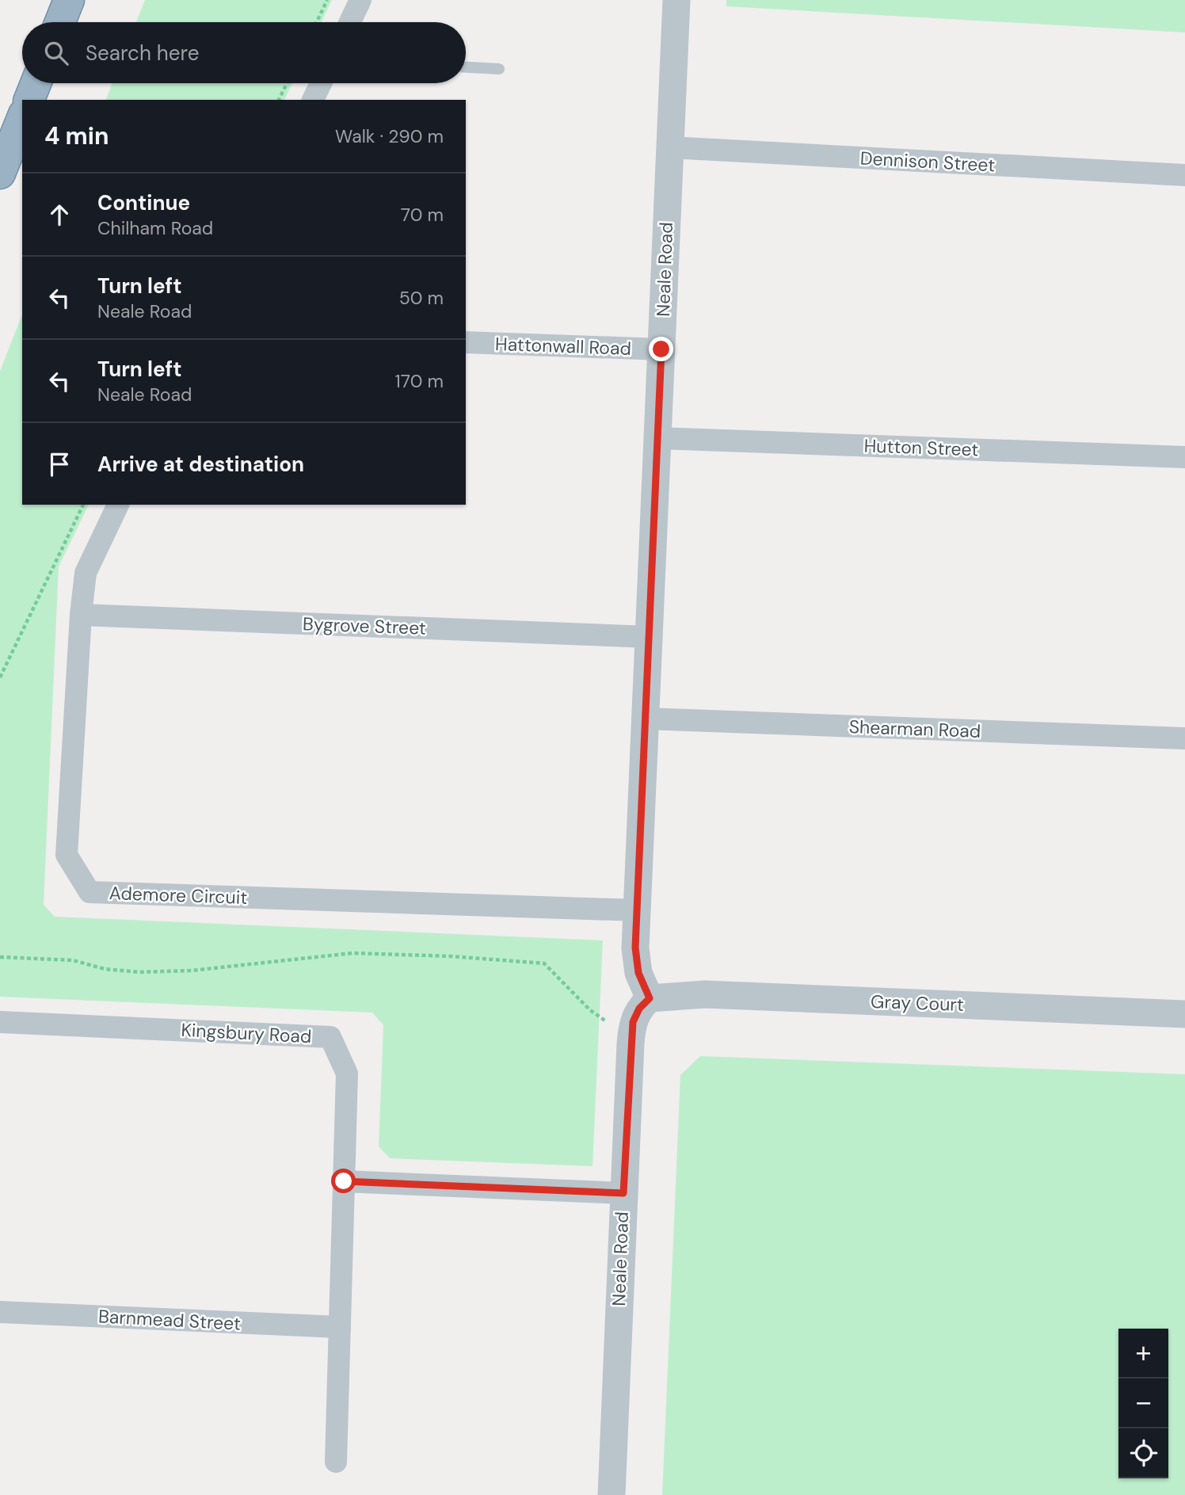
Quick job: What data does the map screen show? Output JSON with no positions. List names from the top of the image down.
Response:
{
  "streets": {
    "street": [
      "Dennison Street",
      "Neale Road",
      "Hattonwall Road",
      "Hutton Street",
      "Bygrove Street",
      "Shearman Road",
      "Ademore Circuit",
      "Gray Court",
      "Kingsbury Road",
      "Barnmead Street"
    ]
  },
  "crossings": [
    ["Dennison Street", "Neale Road"],
    ["Neale Road", "Hattonwall Road"],
    ["Neale Road", "Hutton Street"],
    ["Neale Road", "Bygrove Street"],
    ["Neale Road", "Shearman Road"],
    ["Neale Road", "Ademore Circuit"],
    ["Neale Road", "Gray Court"],
    ["Bygrove Street", "Ademore Circuit"],
    ["Kingsbury Road", "Barnmead Street"]
  ],
  "page": {
    "search": "Search here",
    "heading": ["4 min", "Walk · 290 m"],
    "list": [
      ["Continue", "Chilham Road", "70 m"],
      ["Turn left", "Neale Road", "50 m"],
      ["Turn left", "Neale Road", "170 m"],
      "Arrive at destination"
    ],
    "map_buttons": ["+", "−"]
  }
}
